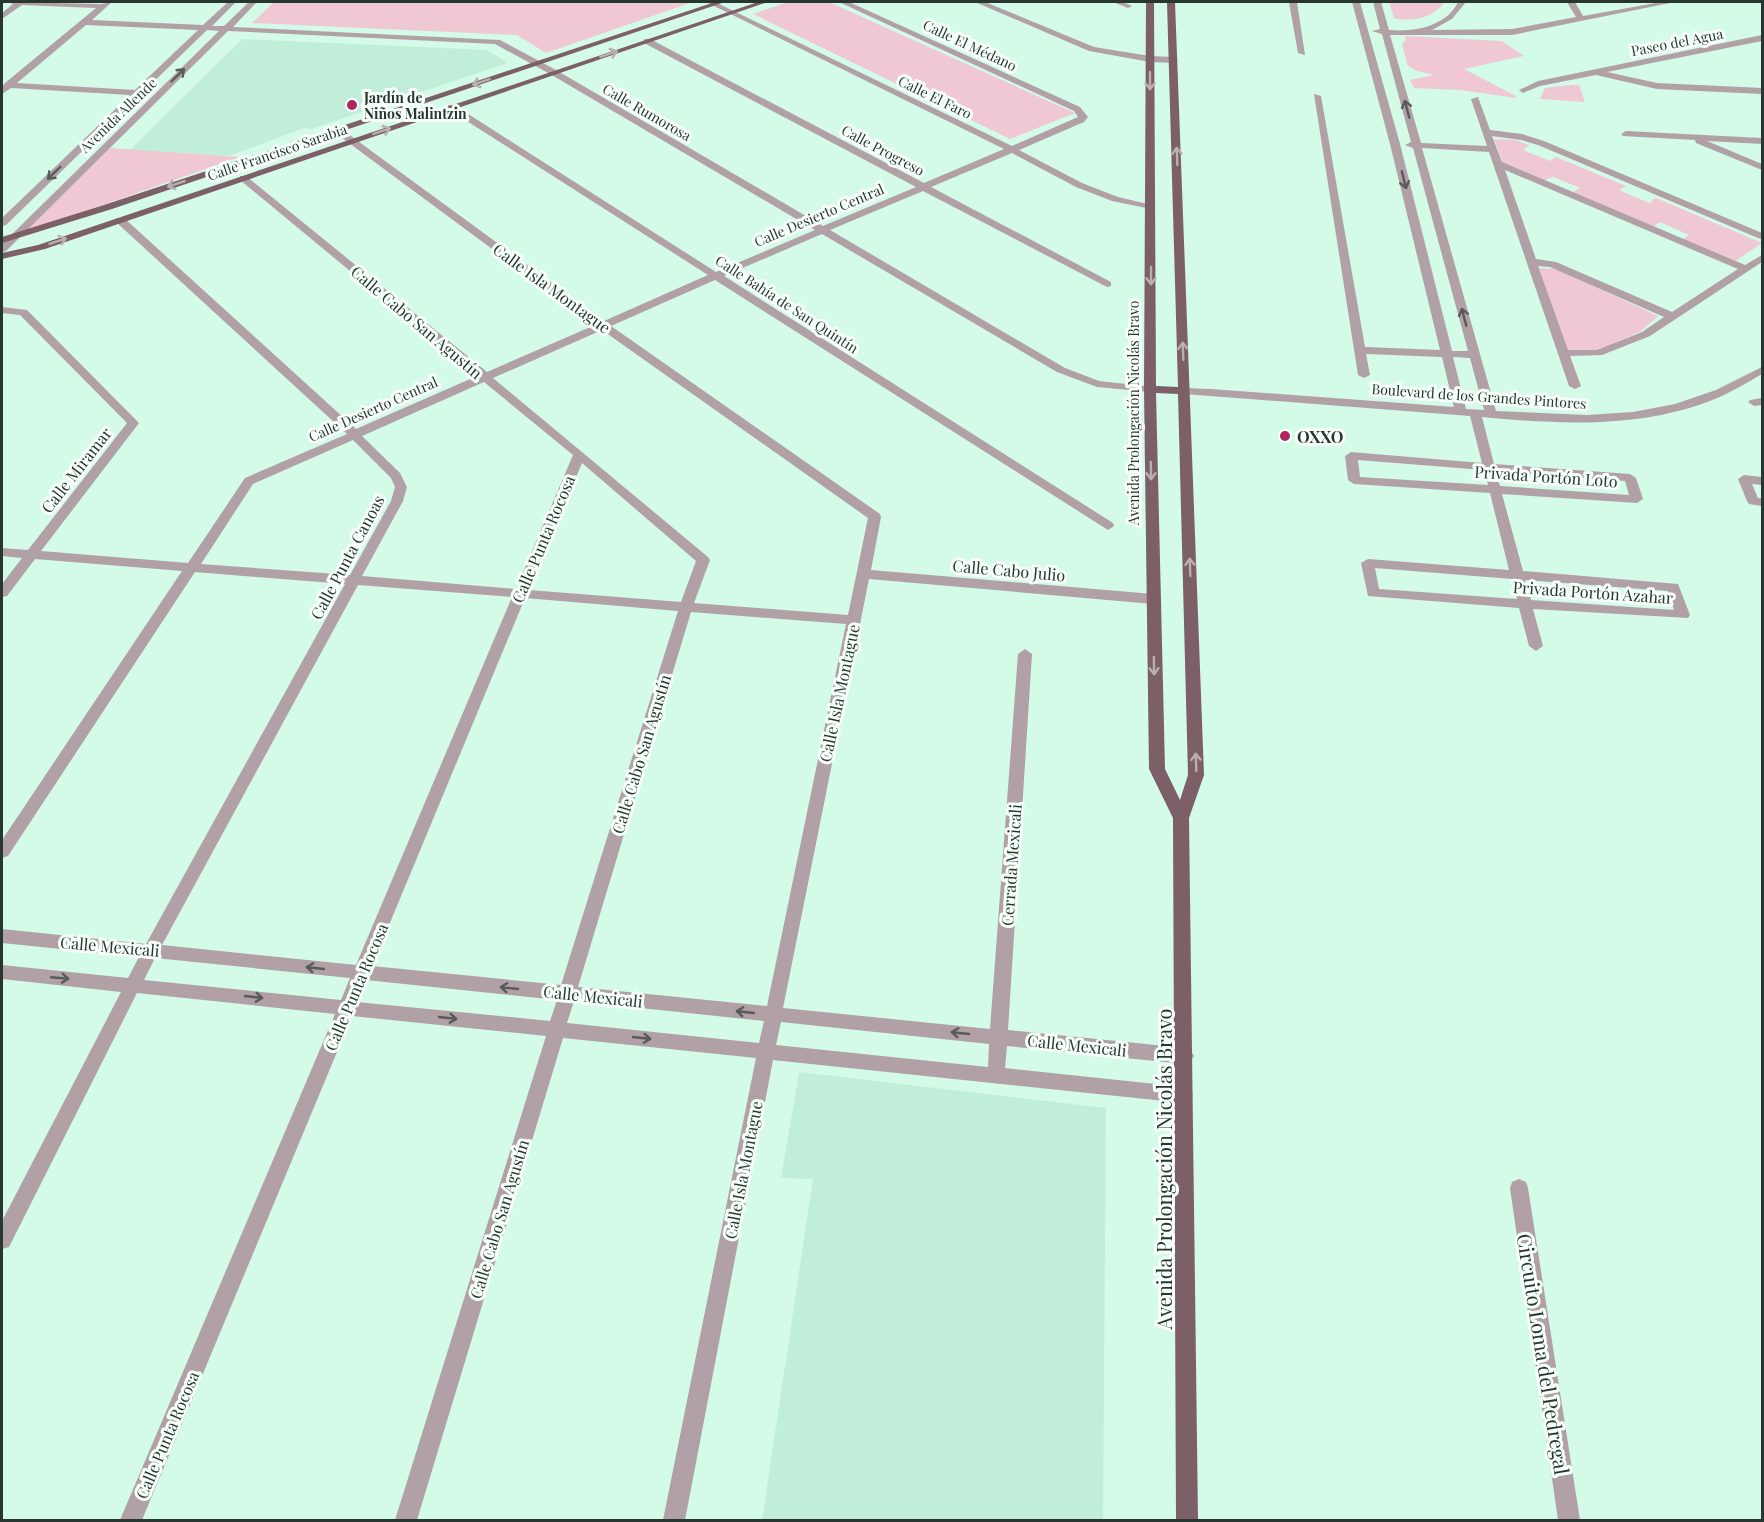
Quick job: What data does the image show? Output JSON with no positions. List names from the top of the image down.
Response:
{
  "streets": {
    "main road": ["Calle Francisco Sarabia", "Avenida Prolongación Nicolás Bravo"],
    "street": [
      "Paseo del Agua",
      "Calle El Médano",
      "Calle El Faro",
      "Calle Rumorosa",
      "Avenida Allende",
      "Calle Progreso",
      "Calle Desierto Central",
      "Calle Isla Montague",
      "Calle Bahía de San Quintín",
      "Calle Cabo San Agustín",
      "Boulevard de los Grandes Pintores",
      "Calle Miramar",
      "Privada Portón Loto",
      "Calle Punta Rocosa",
      "Calle Punta Canoas",
      "Calle Cabo Julio",
      "Privada Portón Azahar",
      "Cerrada Mexicali",
      "Calle Mexicali",
      "Circuito Loma del Pedregal"
    ]
  },
  "crossings": [
    ["Calle El Médano", "Calle Desierto Central"],
    ["Calle El Faro", "Calle Francisco Sarabia"],
    ["Calle El Faro", "Calle Desierto Central"],
    ["Calle El Faro", "Avenida Prolongación Nicolás Bravo"],
    ["Calle Rumorosa", "Avenida Allende"],
    ["Calle Rumorosa", "Calle Francisco Sarabia"],
    ["Calle Rumorosa", "Calle Desierto Central"],
    ["Calle Rumorosa", "Avenida Prolongación Nicolás Bravo"],
    ["Avenida Allende", "Calle Francisco Sarabia"],
    ["Calle Progreso", "Calle Francisco Sarabia"],
    ["Calle Progreso", "Calle Desierto Central"],
    ["Calle Francisco Sarabia", "Calle Isla Montague"],
    ["Calle Francisco Sarabia", "Calle Bahía de San Quintín"],
    ["Calle Francisco Sarabia", "Calle Cabo San Agustín"],
    ["Calle Francisco Sarabia", "Calle Punta Canoas"],
    ["Calle Desierto Central", "Calle Isla Montague"],
    ["Calle Desierto Central", "Calle Bahía de San Quintín"],
    ["Calle Desierto Central", "Calle Cabo San Agustín"],
    ["Calle Desierto Central", "Calle Punta Canoas"],
    ["Calle Isla Montague", "Calle Cabo Julio"],
    ["Calle Isla Montague", "Calle Mexicali"],
    ["Calle Cabo San Agustín", "Calle Punta Rocosa"],
    ["Calle Cabo San Agustín", "Calle Mexicali"],
    ["Boulevard de los Grandes Pintores", "Avenida Prolongación Nicolás Bravo"],
    ["Avenida Prolongación Nicolás Bravo", "Calle Cabo Julio"],
    ["Avenida Prolongación Nicolás Bravo", "Calle Mexicali"],
    ["Calle Punta Rocosa", "Calle Mexicali"],
    ["Calle Punta Canoas", "Calle Mexicali"],
    ["Cerrada Mexicali", "Calle Mexicali"]
  ],
  "places": ["Jardín de Niños Malintzin", "OXXO"]
}
